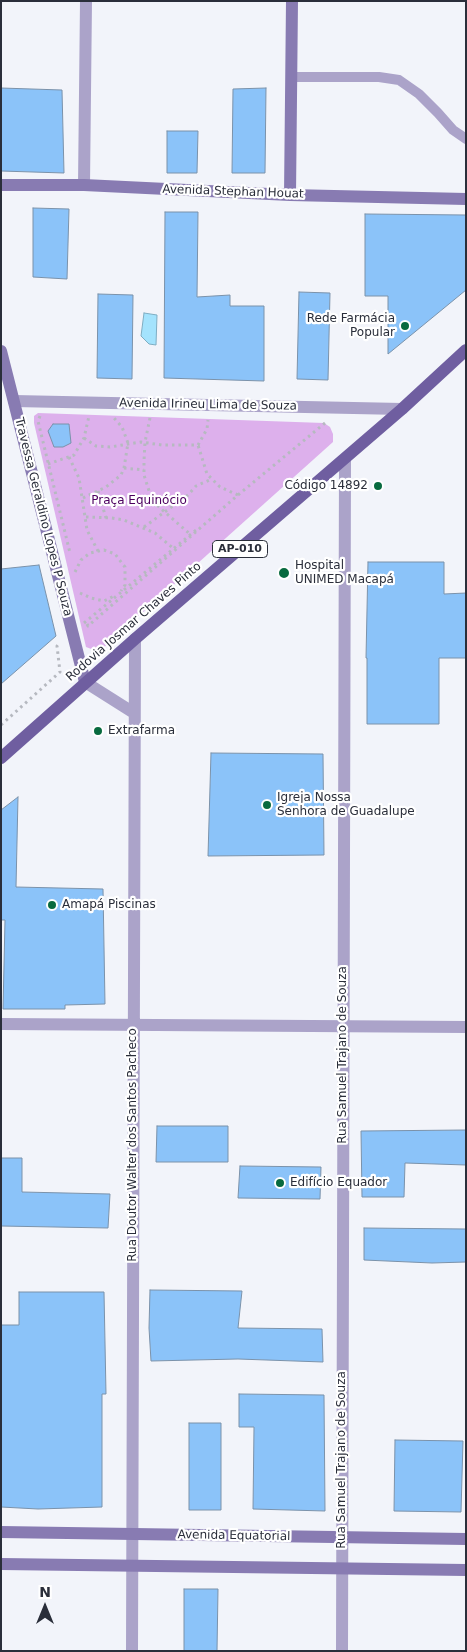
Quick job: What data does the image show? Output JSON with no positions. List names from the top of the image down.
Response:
{
  "streets": {
    "main road": [
      "Avenida Stephan Houat",
      "Travessa Geraldino Lopes P Souza",
      "AP-010",
      "Rodovia Josmar Chaves Pinto",
      "Avenida Equatorial"
    ],
    "street": ["Avenida Irineu Lima de Souza", "Rua Samuel Trajano de Souza", "Rua Doutor Walter dos Santos Pacheco"]
  },
  "crossings": [
    ["Avenida Irineu Lima de Souza", "Travessa Geraldino Lopes P Souza"],
    ["Avenida Irineu Lima de Souza", "Rodovia Josmar Chaves Pinto"],
    ["Travessa Geraldino Lopes P Souza", "Rodovia Josmar Chaves Pinto"],
    ["Rodovia Josmar Chaves Pinto", "Rua Samuel Trajano de Souza"],
    ["Rodovia Josmar Chaves Pinto", "Rua Doutor Walter dos Santos Pacheco"],
    ["Rua Samuel Trajano de Souza", "Avenida Equatorial"],
    ["Rua Doutor Walter dos Santos Pacheco", "Avenida Equatorial"]
  ],
  "parks": ["Praça Equinócio"],
  "places": [
    "Rede Farmácia Popular",
    "Código 14892",
    "Hospital UNIMED Macapá",
    "Extrafarma",
    "Igreja Nossa Senhora de Guadalupe",
    "Amapá Piscinas",
    "Edifício Equador"
  ],
  "north": "top"
}
